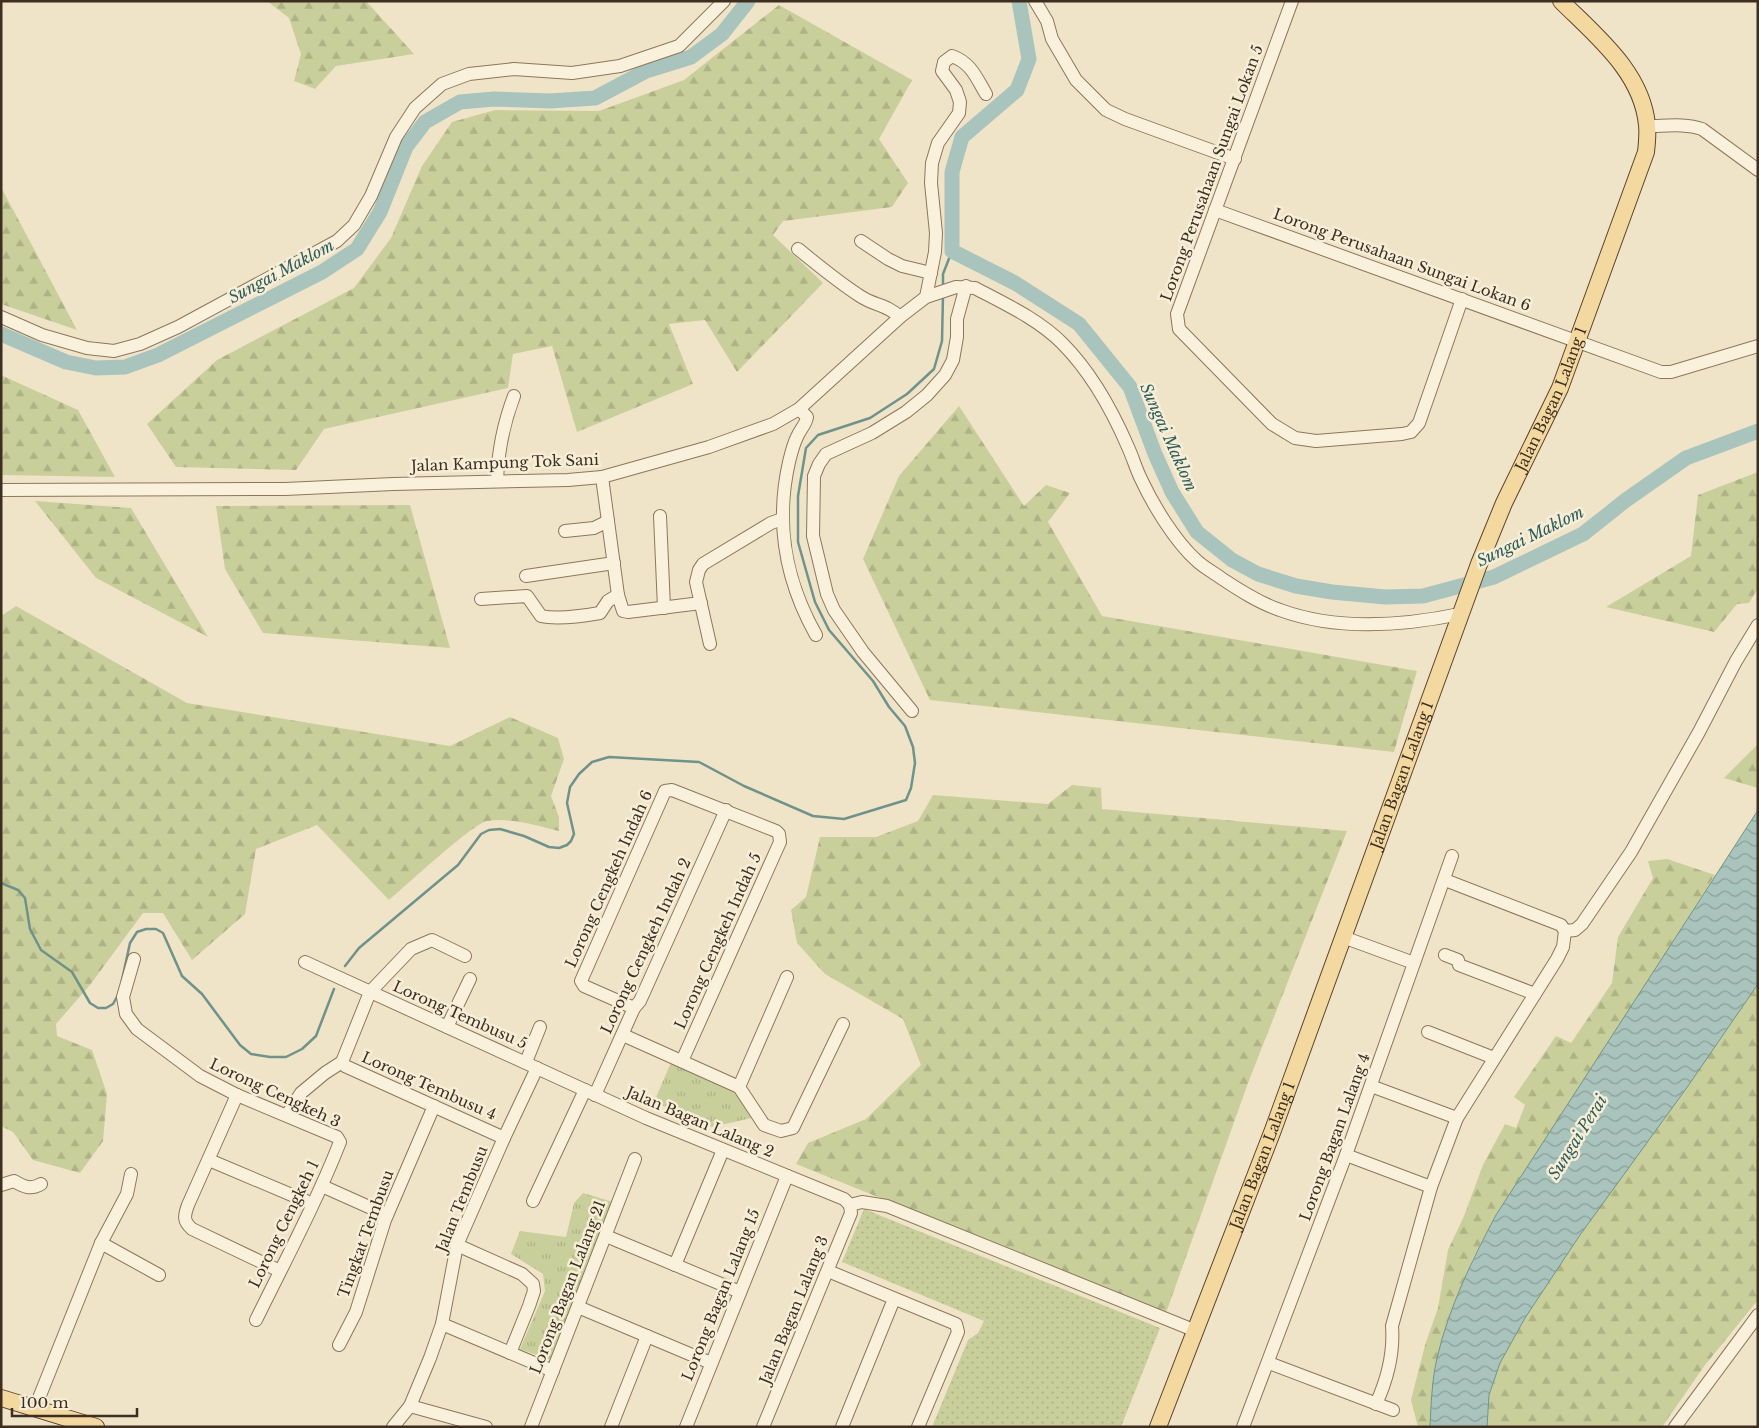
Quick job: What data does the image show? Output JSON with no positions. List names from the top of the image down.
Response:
{
  "streets": {
    "main road": ["Jalan Bagan Lalang 1"],
    "street": [
      "Lorong Perusahaan Sungai Lokan 5",
      "Lorong Perusahaan Sungai Lokan 6",
      "Jalan Kampung Tok Sani",
      "Lorong Cengkeh Indah 6",
      "Lorong Cengkeh Indah 5",
      "Lorong Cengkeh Indah 2",
      "Lorong Tembusu 5",
      "Lorong Tembusu 4",
      "Lorong Cengkeh 3",
      "Jalan Bagan Lalang 2",
      "Lorong Bagan Lalang 4",
      "Jalan Tembusu",
      "Lorong Cengkeh 1",
      "Tingkat Tembusu",
      "Lorong Bagan Lalang 21",
      "Lorong Bagan Lalang 15",
      "Jalan Bagan Lalang 3"
    ]
  },
  "crossings": [
    ["Lorong Perusahaan Sungai Lokan 5", "Lorong Perusahaan Sungai Lokan 6"],
    ["Lorong Perusahaan Sungai Lokan 6", "Jalan Bagan Lalang 1"],
    ["Lorong Cengkeh Indah 6", "Lorong Cengkeh Indah 5"],
    ["Lorong Cengkeh Indah 6", "Lorong Cengkeh Indah 2"],
    ["Lorong Cengkeh Indah 5", "Lorong Cengkeh Indah 2"],
    ["Lorong Cengkeh Indah 2", "Jalan Bagan Lalang 2"],
    ["Lorong Tembusu 5", "Jalan Bagan Lalang 2"],
    ["Lorong Tembusu 5", "Jalan Tembusu"],
    ["Lorong Tembusu 4", "Jalan Tembusu"],
    ["Lorong Tembusu 4", "Tingkat Tembusu"],
    ["Lorong Cengkeh 3", "Lorong Cengkeh 1"],
    ["Jalan Bagan Lalang 2", "Jalan Tembusu"],
    ["Jalan Bagan Lalang 2", "Lorong Bagan Lalang 15"],
    ["Jalan Bagan Lalang 2", "Jalan Bagan Lalang 3"]
  ],
  "water": ["Sungai Maklom", "Sungai Perai"],
  "scale_bar": "100 m"
}
